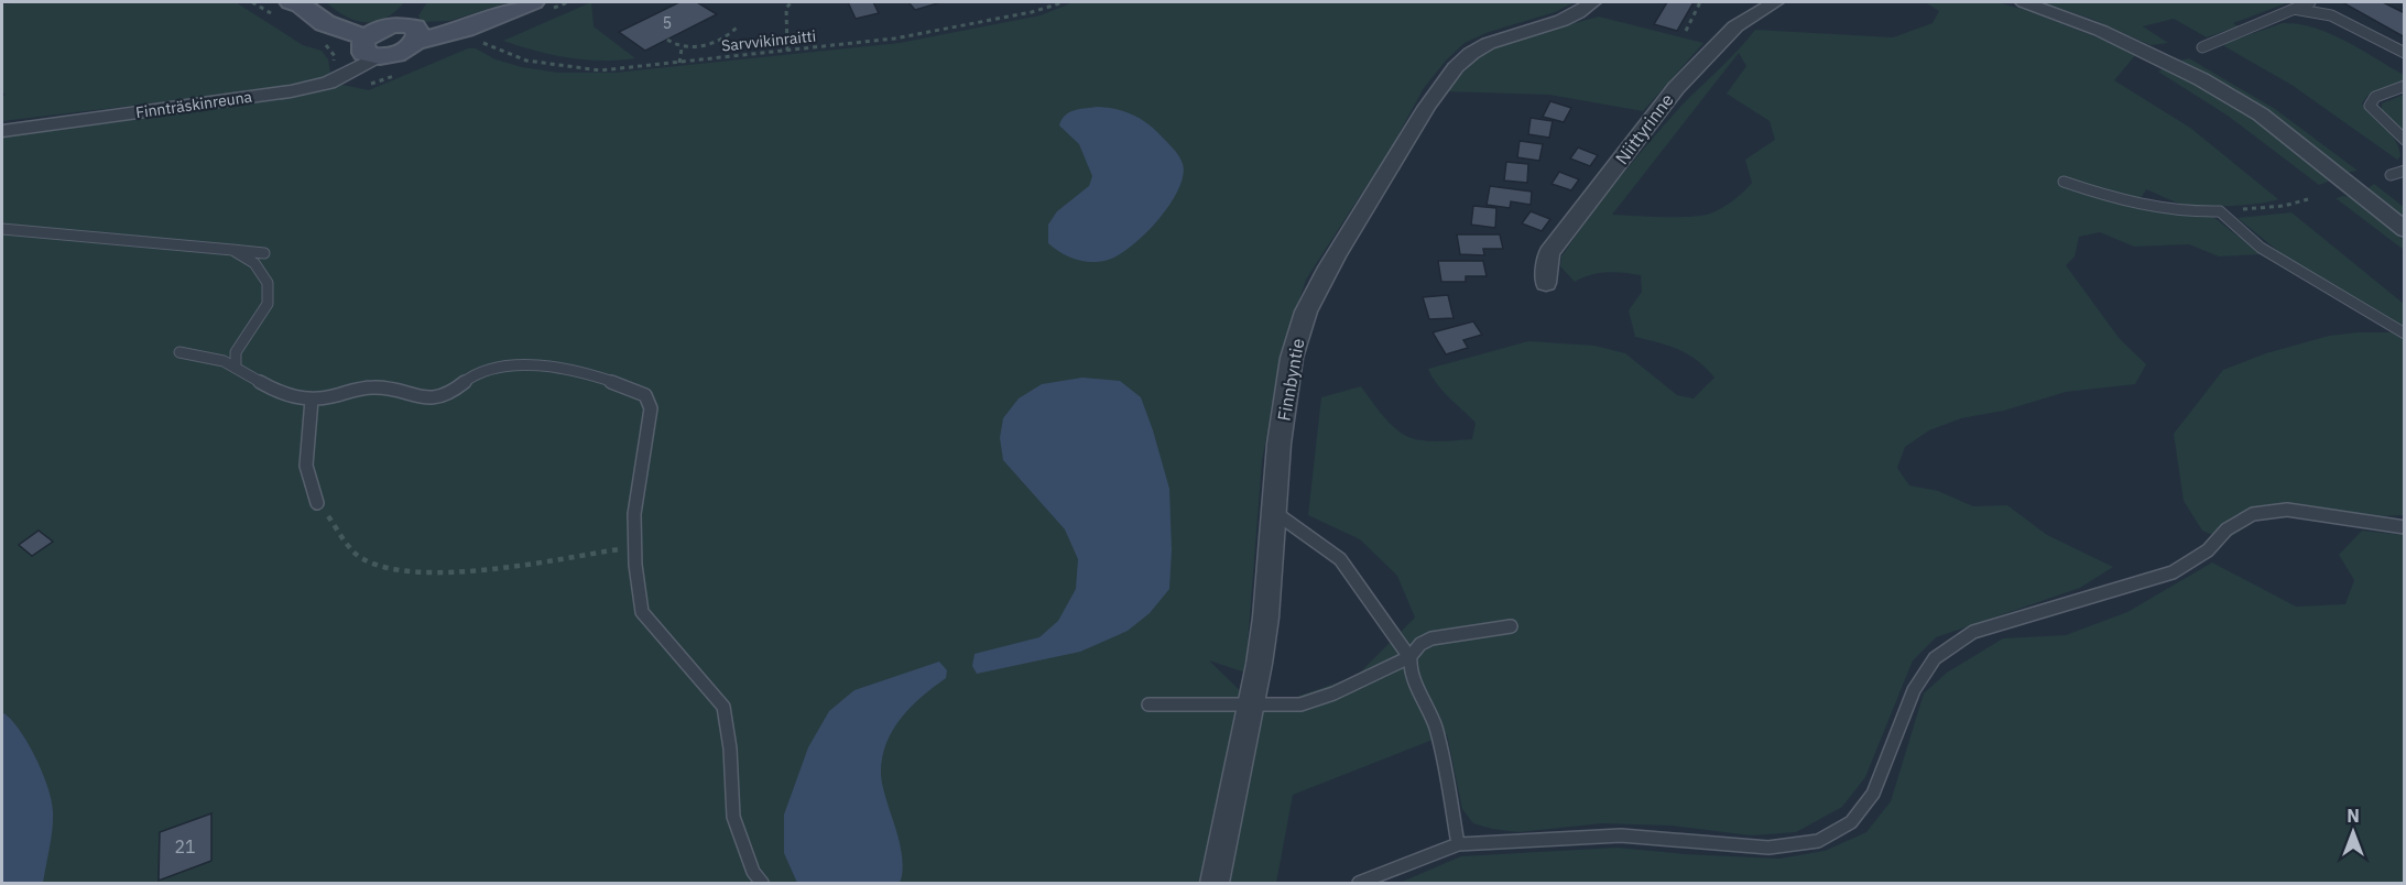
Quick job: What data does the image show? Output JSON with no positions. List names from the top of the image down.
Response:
{
  "streets": {
    "street": ["Finnträskinreuna", "Niittyrinne", "Finnbyntie"],
    "path": ["Sarvvikinraitti"]
  },
  "house_numbers": ["5", "21"],
  "north": "top"
}
